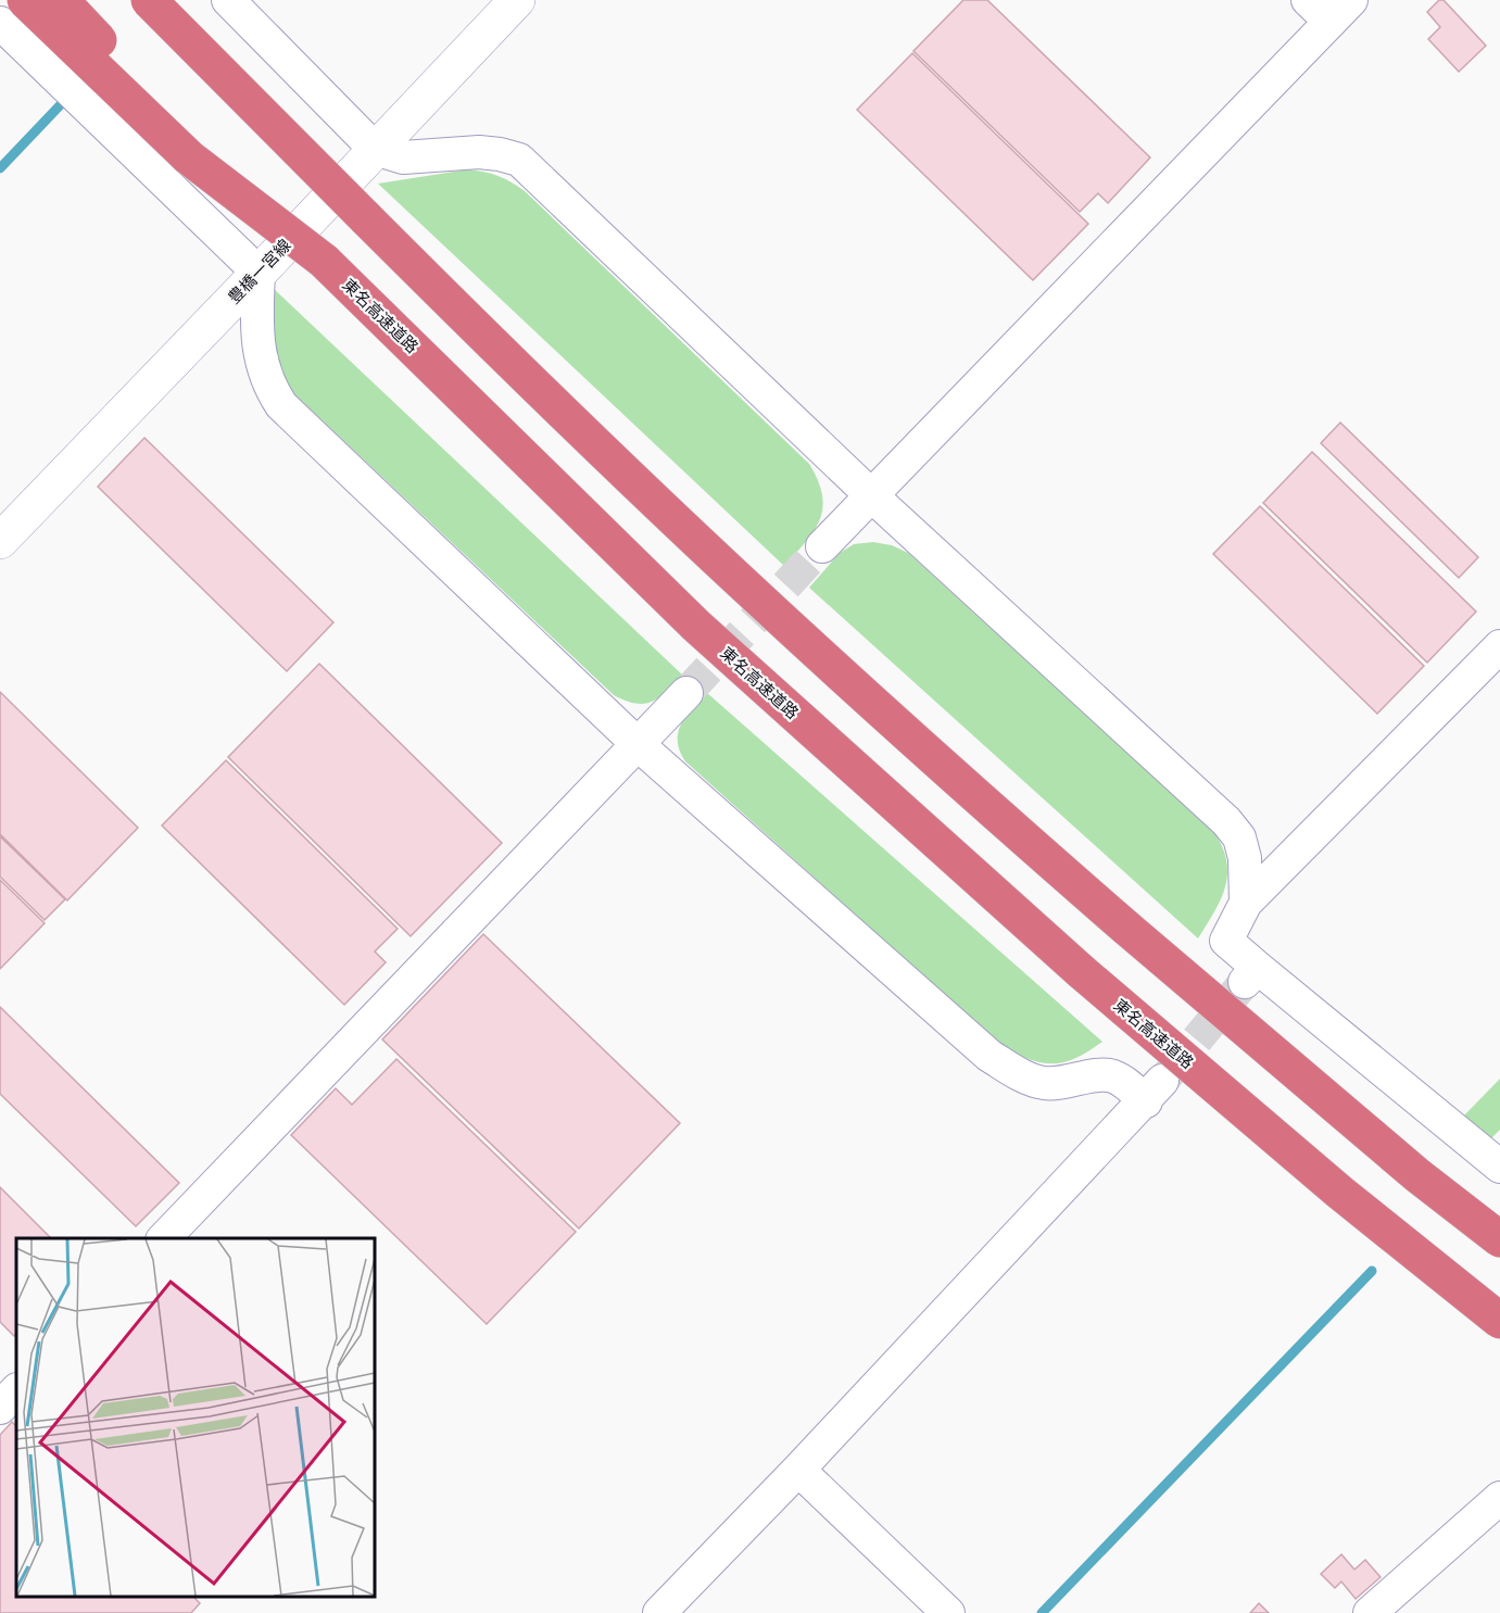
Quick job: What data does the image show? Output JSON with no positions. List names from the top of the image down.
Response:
{
  "streets": {
    "highway": ["東名高速道路"],
    "main road": ["豊橋一宮線"]
  }
}
